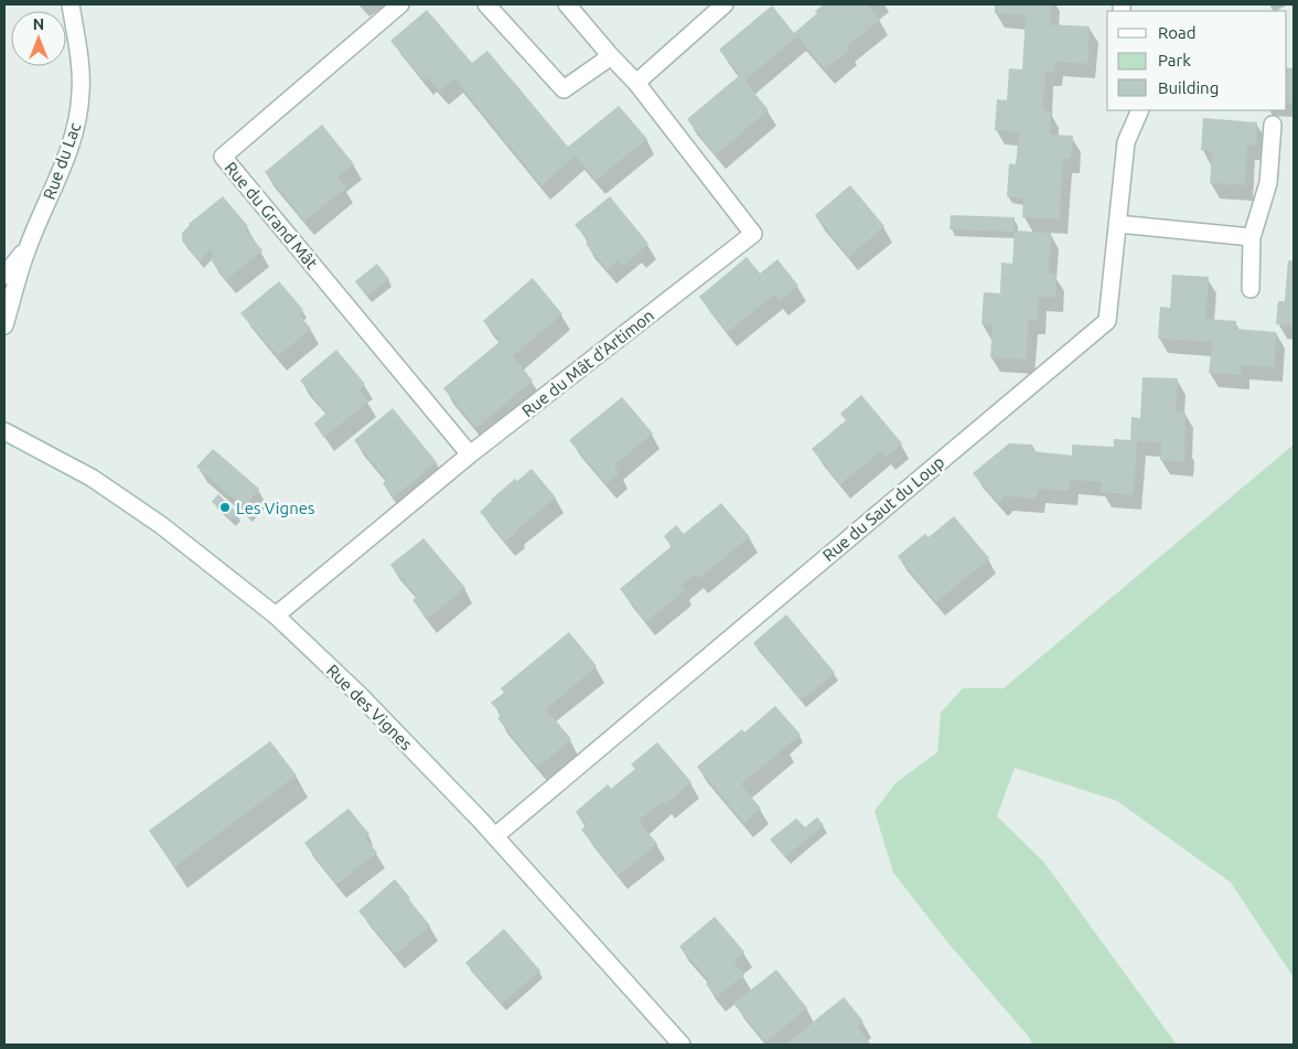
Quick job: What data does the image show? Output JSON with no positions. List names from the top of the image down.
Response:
{
  "streets": {
    "street": [
      "Rue du Lac",
      "Rue du Grand Mât",
      "Rue du Mât d'Artimon",
      "Rue du Saut du Loup",
      "Rue des Vignes"
    ]
  },
  "crossings": [
    ["Rue du Grand Mât", "Rue du Mât d'Artimon"],
    ["Rue du Mât d'Artimon", "Rue des Vignes"],
    ["Rue du Saut du Loup", "Rue des Vignes"]
  ],
  "places": ["Les Vignes"],
  "legend": ["Road", "Park", "Building"],
  "north": "top"
}
